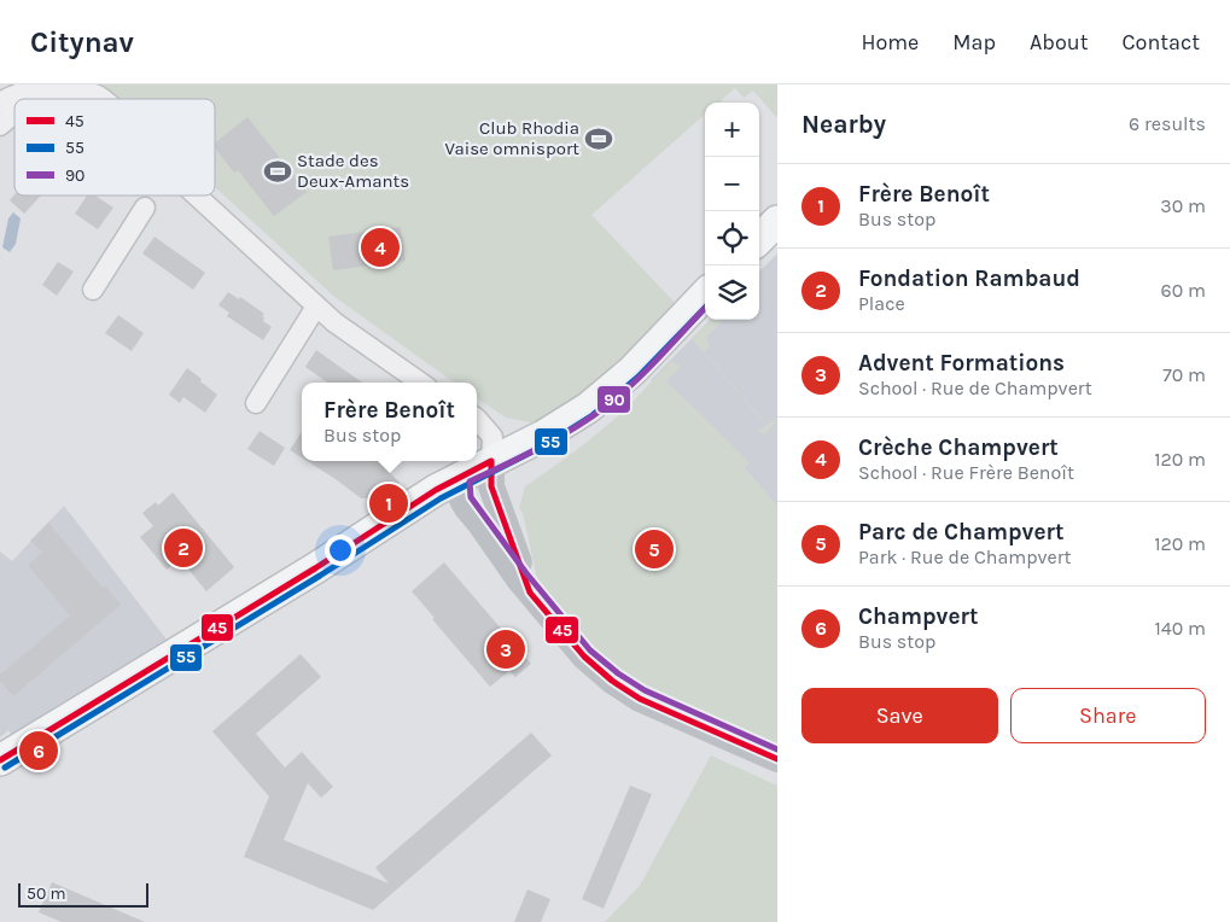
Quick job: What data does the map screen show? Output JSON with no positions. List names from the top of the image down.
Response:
{
  "places": {
    "sports": ["Club Rhodia Vaise omnisport", "Stade des Deux-Amants"]
  },
  "lines": ["transit line 55", "transit line 90", "transit line 45"],
  "legend": ["45", "55", "90"],
  "scale_bar": "50 m",
  "page": {
    "header": "Citynav",
    "nav": [
      "Home",
      "Map",
      "About",
      "Contact"
    ],
    "heading": ["Nearby", "6 results"],
    "map_buttons": ["+", "−"],
    "list": [
      {
        "mark": "1",
        "name": "Frère Benoît",
        "note": "Bus stop",
        "value": "30 m"
      },
      {
        "mark": "2",
        "name": "Fondation Rambaud",
        "note": "Place",
        "value": "60 m"
      },
      {
        "mark": "3",
        "name": "Advent Formations",
        "note": "School · Rue de Champvert",
        "value": "70 m"
      },
      {
        "mark": "4",
        "name": "Crèche Champvert",
        "note": "School · Rue Frère Benoît",
        "value": "120 m"
      },
      {
        "mark": "5",
        "name": "Parc de Champvert",
        "note": "Park · Rue de Champvert",
        "value": "120 m"
      },
      {
        "mark": "6",
        "name": "Champvert",
        "note": "Bus stop",
        "value": "140 m"
      }
    ],
    "pins": [
      "4",
      "1",
      "2",
      "5",
      "3",
      "6"
    ],
    "popup": ["Frère Benoît", "Bus stop"],
    "buttons": ["Save", "Share"],
    "scale": "50 m"
  }
}
